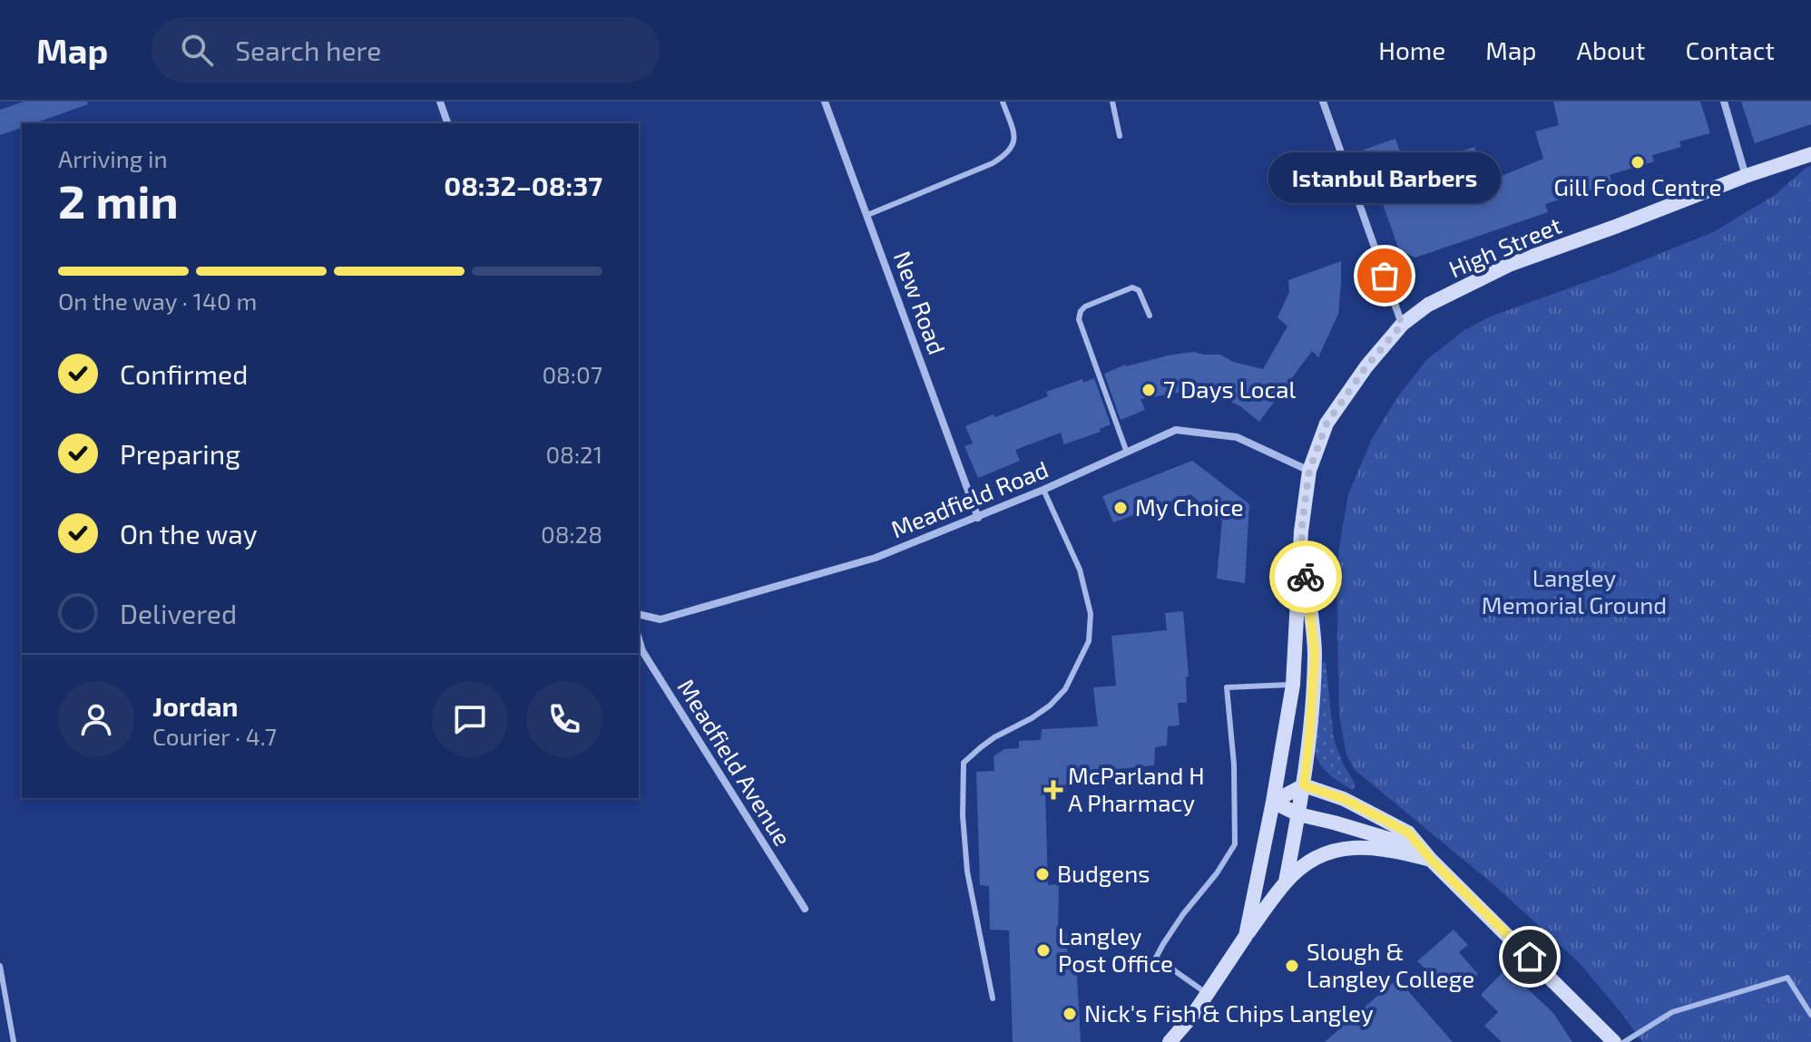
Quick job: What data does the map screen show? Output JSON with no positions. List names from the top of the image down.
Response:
{
  "streets": {
    "main road": ["High Street"],
    "street": ["New Road", "Meadfield Road", "Meadfield Avenue"]
  },
  "crossings": [
    ["High Street", "Meadfield Road"],
    ["New Road", "Meadfield Road"]
  ],
  "parks": ["Langley Memorial Ground"],
  "places": {
    "other": [
      "Gill Food Centre",
      "Istanbul Barbers",
      "7 Days Local",
      "My Choice",
      "Budgens",
      "Langley Post Office",
      "Slough & Langley College",
      "Nick's Fish & Chips Langley"
    ],
    "health": ["McParland H A Pharmacy"]
  },
  "page": {
    "header": "Map",
    "search": "Search here",
    "nav": [
      "Home",
      "Map",
      "About",
      "Contact"
    ],
    "heading": ["2 min", "Arriving in", "08:32–08:37"],
    "panel": ["Jordan", "Courier · 4.7"],
    "bubble": "Istanbul Barbers",
    "bar": "On the way · 140 m",
    "list": [
      ["Confirmed", "08:07"],
      ["Preparing", "08:21"],
      ["On the way", "08:28"],
      "Delivered"
    ]
  }
}
